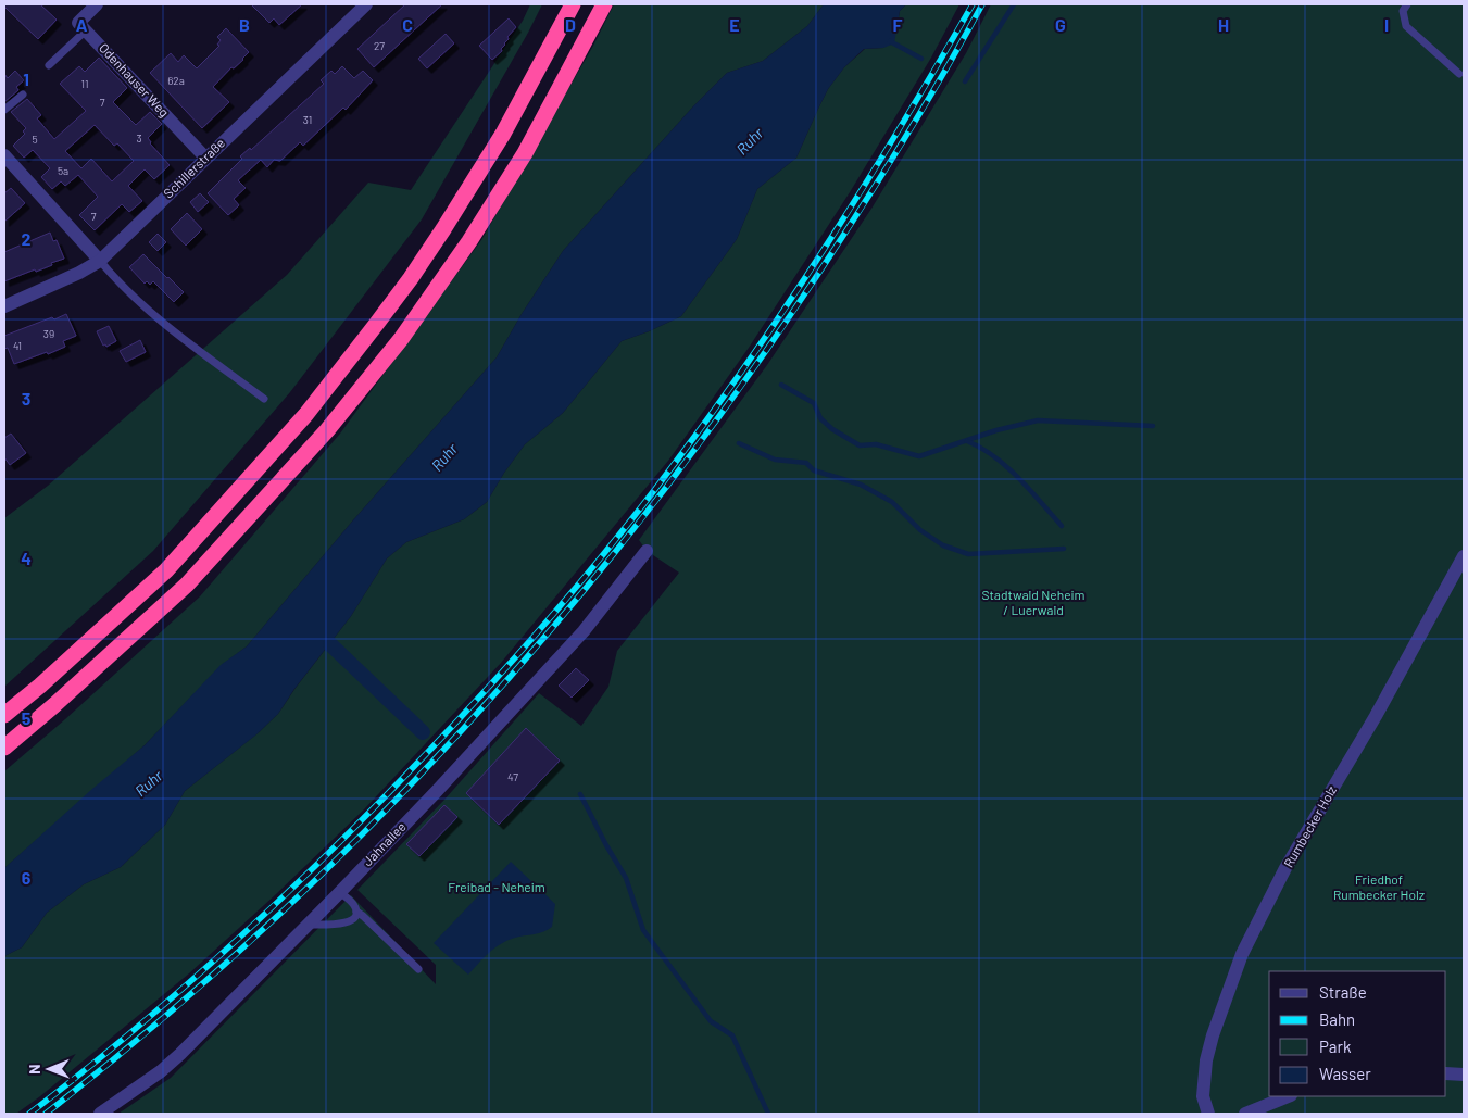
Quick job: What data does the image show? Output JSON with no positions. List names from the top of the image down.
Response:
{
  "streets": {
    "street": [
      "Odenhauser Weg",
      "Schillerstraße",
      "Rumbecker Holz",
      "Jahnallee"
    ]
  },
  "crossings": [
    ["Odenhauser Weg", "Schillerstraße"]
  ],
  "water": ["Ruhr"],
  "parks": ["Stadtwald Neheim / Luerwald", "Friedhof Rumbecker Holz", "Freibad - Neheim"],
  "house_numbers": [
    "27",
    "62a",
    "11",
    "7",
    "31",
    "3",
    "5",
    "5a",
    "7",
    "39",
    "41",
    "47"
  ],
  "legend": [
    "Straße",
    "Bahn",
    "Park",
    "Wasser"
  ],
  "north": "left",
  "grid": {
    "columns": [
      "A",
      "B",
      "C",
      "D",
      "E",
      "F",
      "G",
      "H",
      "I"
    ],
    "rows": [
      "1",
      "2",
      "3",
      "4",
      "5",
      "6"
    ]
  }
}
